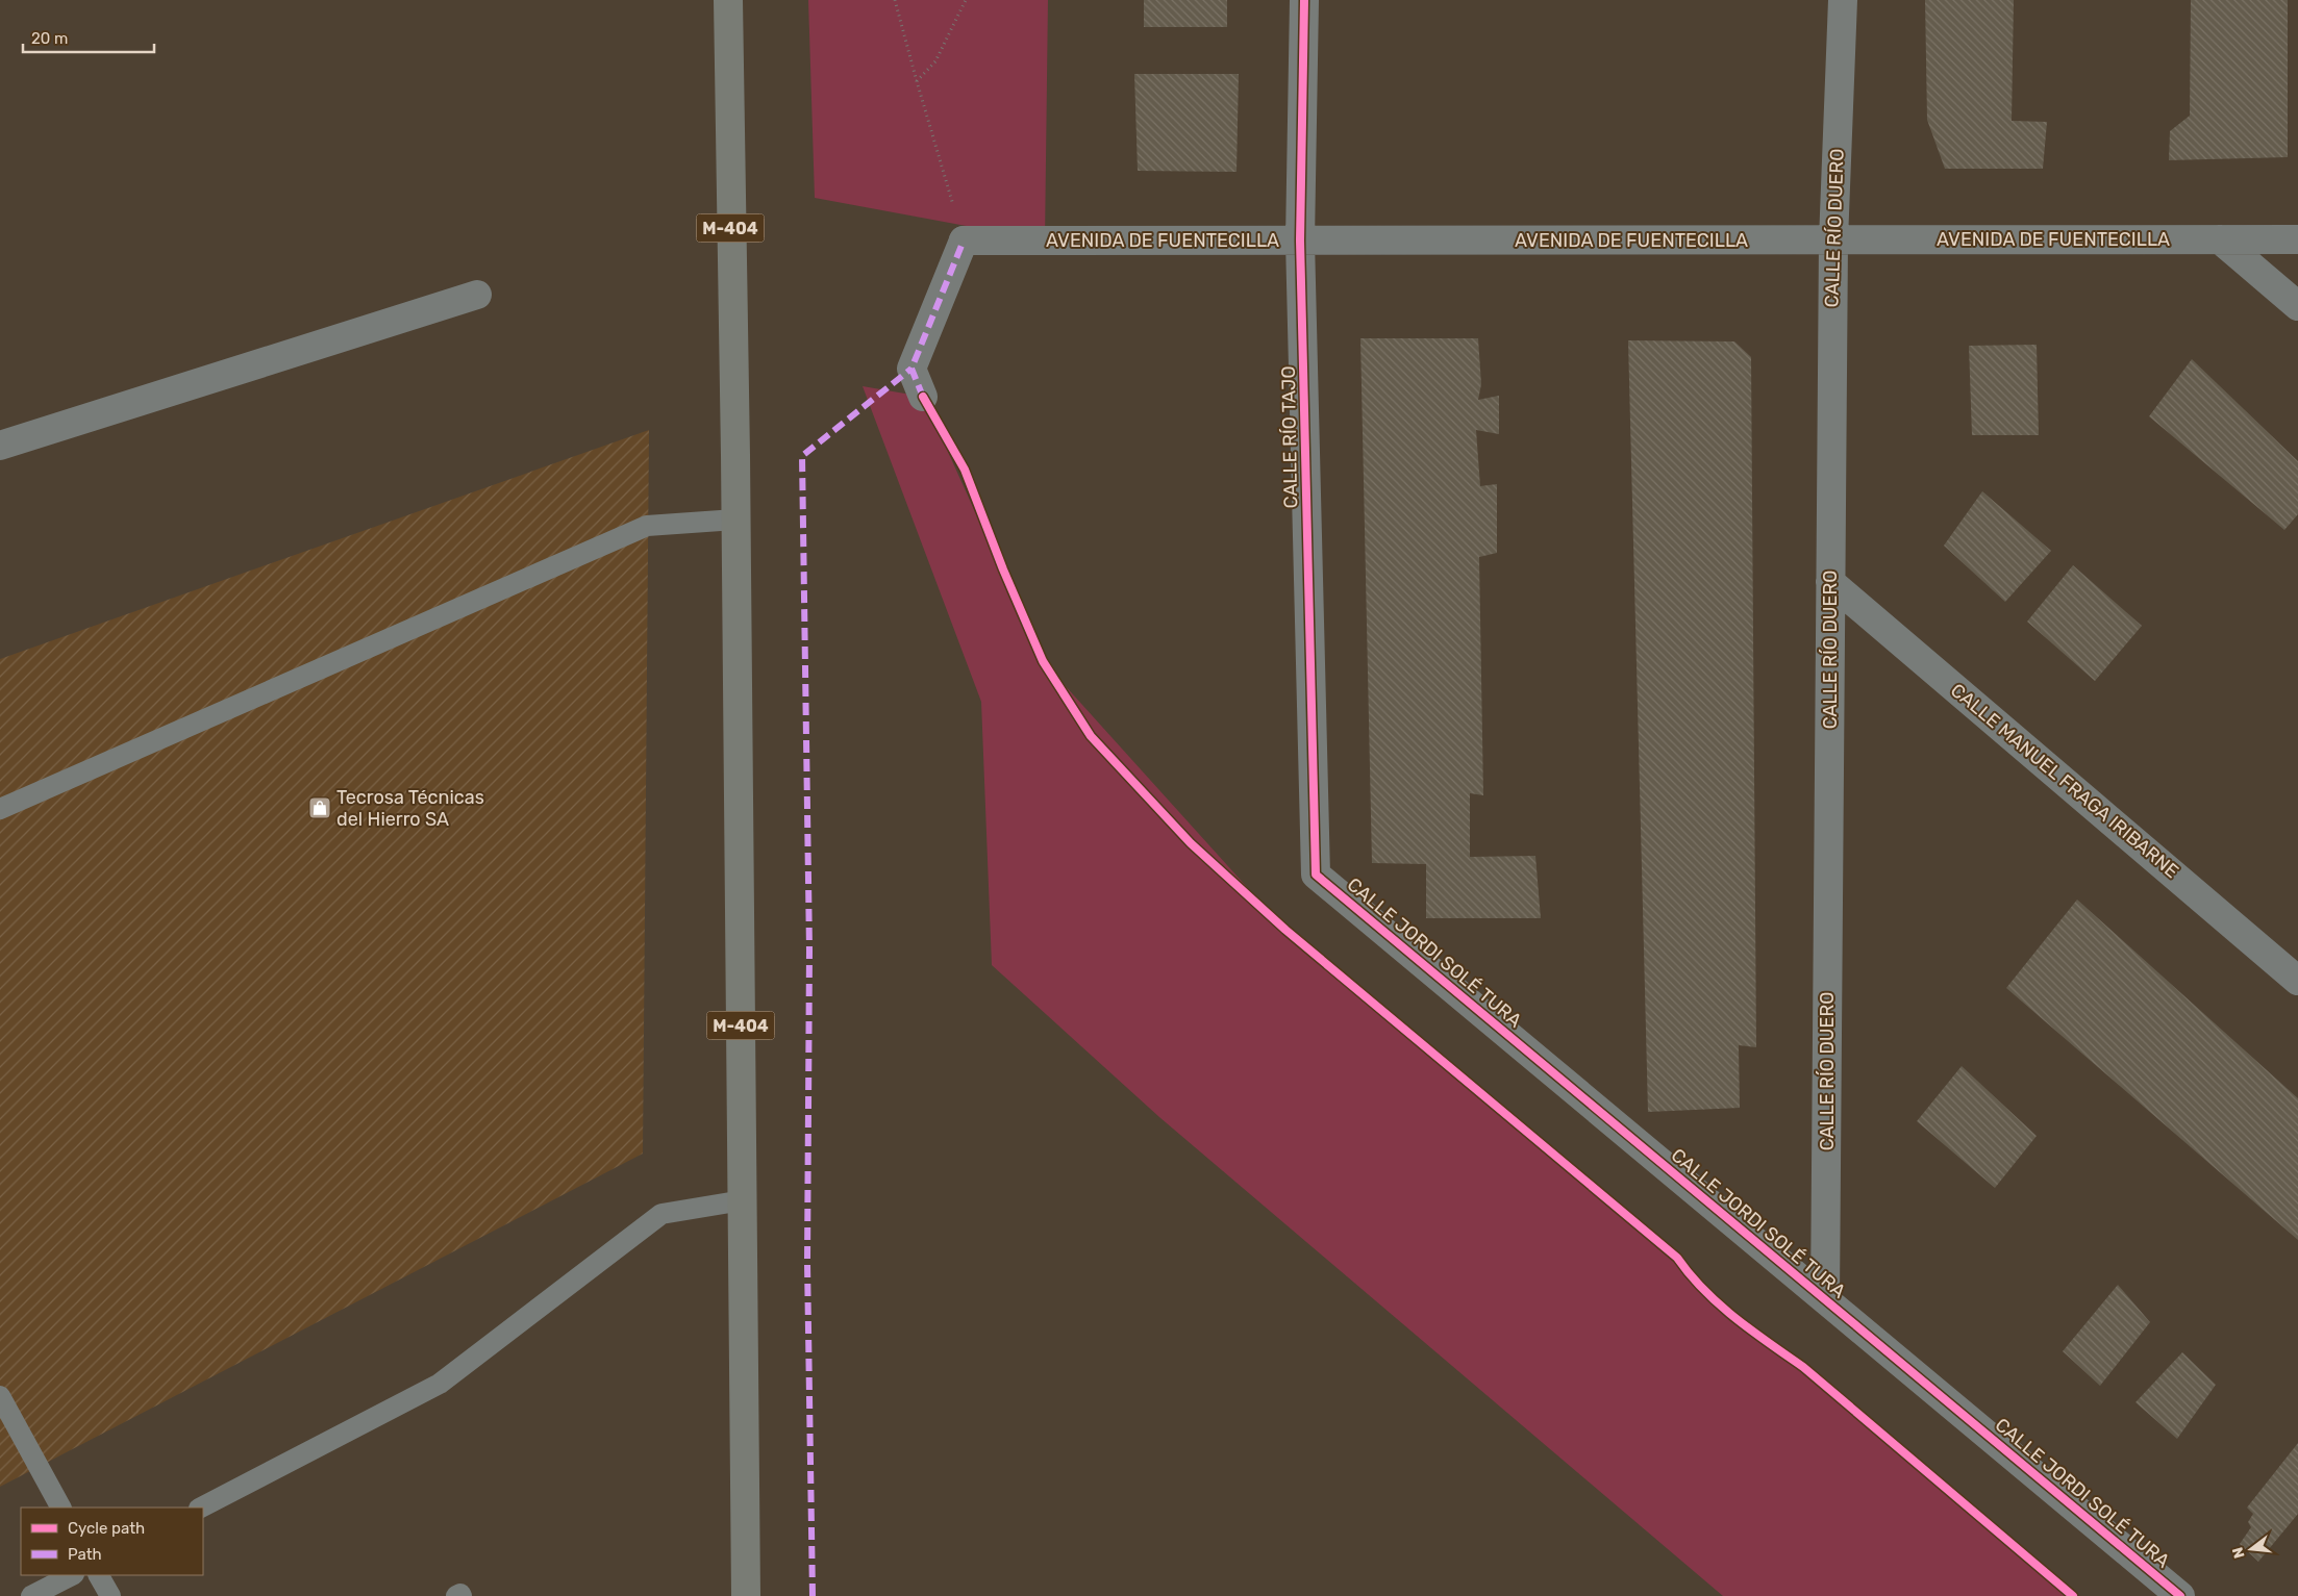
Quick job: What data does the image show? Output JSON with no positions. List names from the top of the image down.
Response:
{
  "streets": {
    "main road": ["M-404"],
    "street": [
      "CALLE RÍO DUERO",
      "AVENIDA DE FUENTECILLA",
      "CALLE RÍO TAJO",
      "CALLE MANUEL FRAGA IRIBARNE",
      "CALLE JORDI SOLÉ TURA"
    ]
  },
  "crossings": [
    ["CALLE RÍO DUERO", "AVENIDA DE FUENTECILLA"],
    ["CALLE RÍO DUERO", "CALLE MANUEL FRAGA IRIBARNE"],
    ["CALLE RÍO DUERO", "CALLE JORDI SOLÉ TURA"],
    ["AVENIDA DE FUENTECILLA", "CALLE RÍO TAJO"],
    ["CALLE RÍO TAJO", "CALLE JORDI SOLÉ TURA"]
  ],
  "places": {
    "shop": ["Tecrosa Técnicas del Hierro SA"]
  },
  "legend": ["Cycle path", "Path"],
  "scale_bar": "20 m",
  "north": "left"
}
